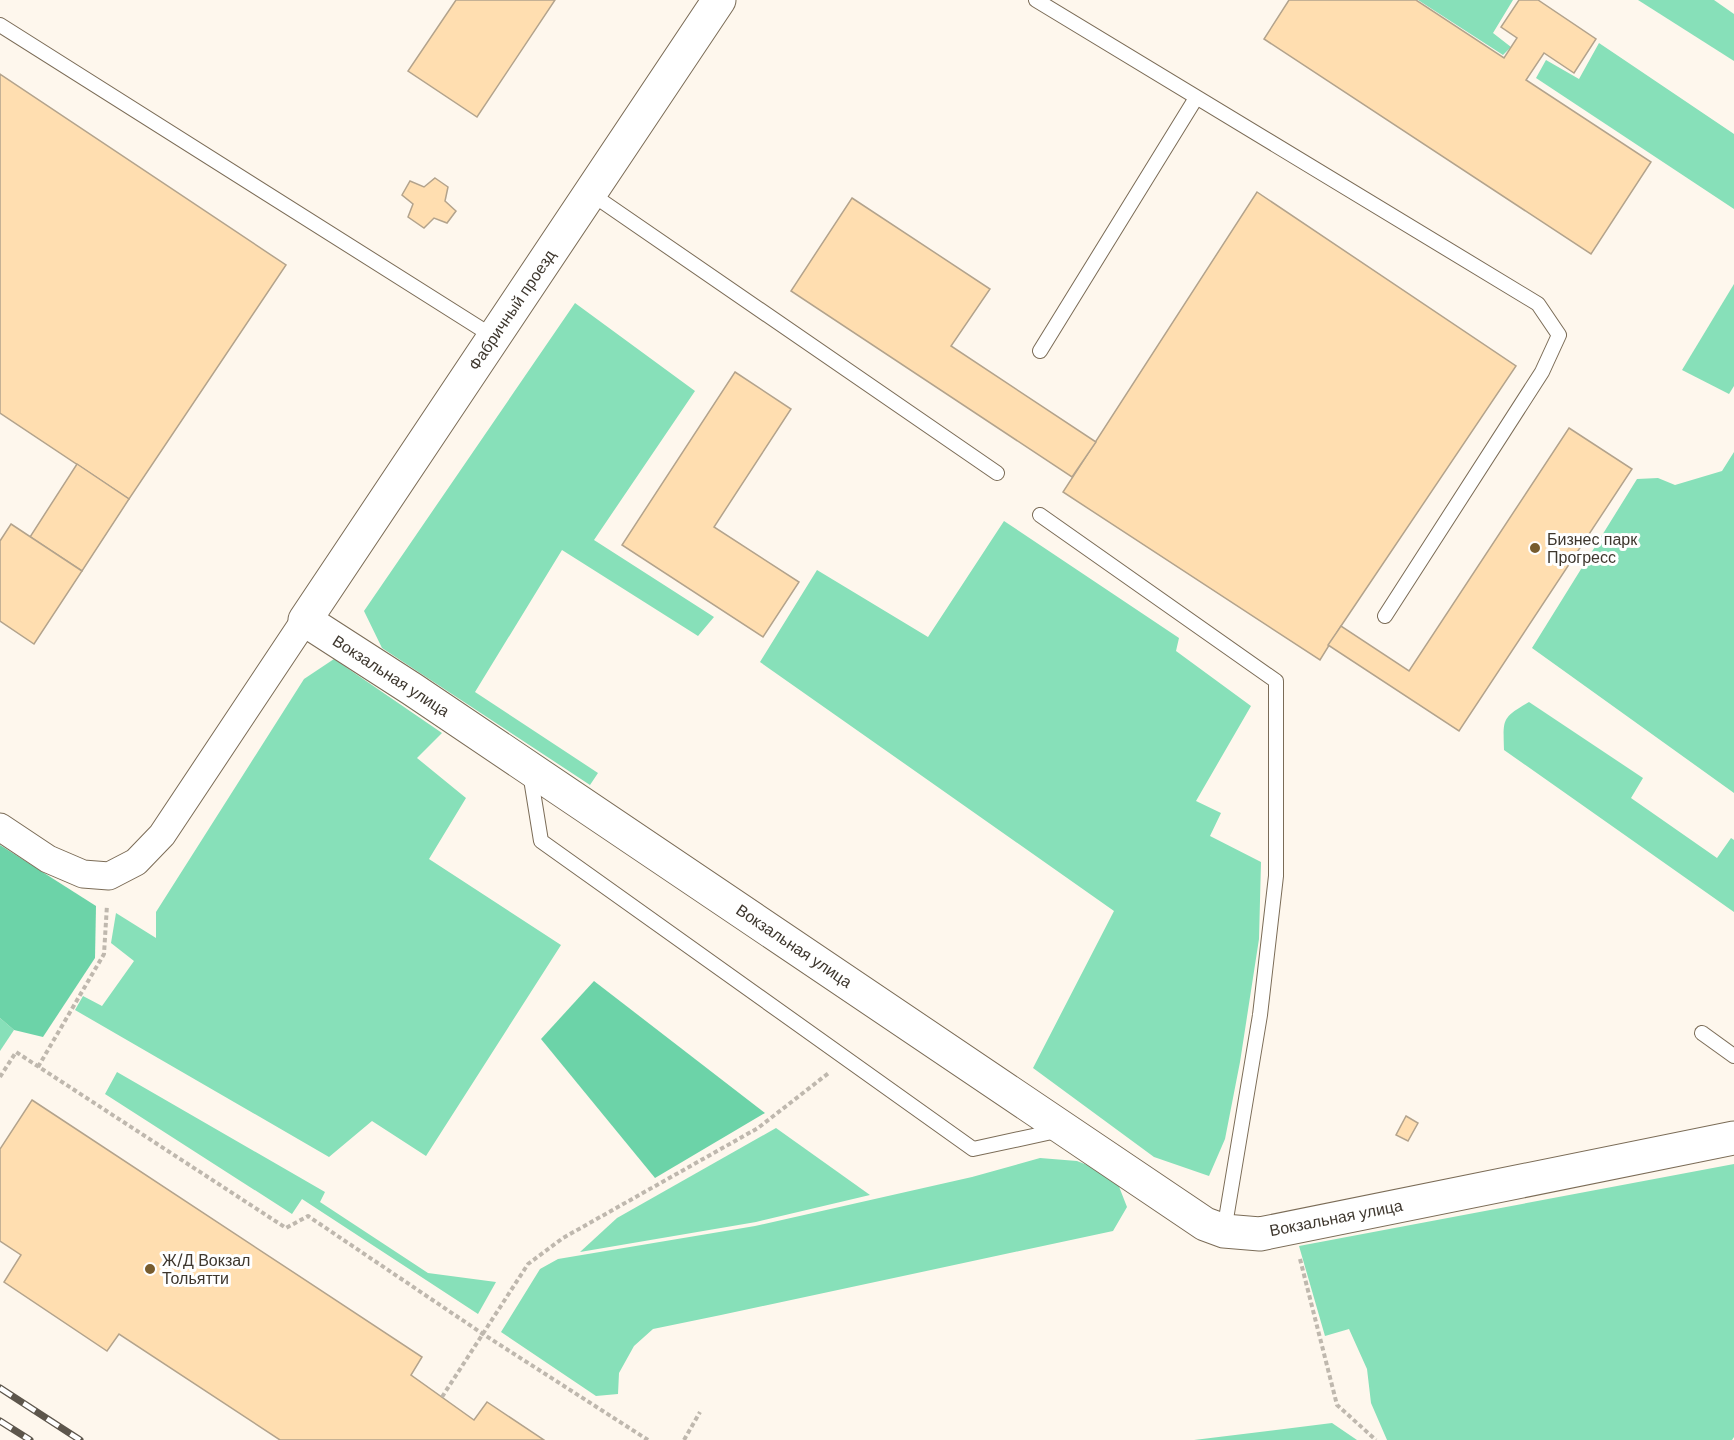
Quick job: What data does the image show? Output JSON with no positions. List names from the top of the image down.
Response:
{
  "streets": {
    "street": ["Фабричный проезд", "Вокзальная улица"]
  },
  "crossings": [
    ["Фабричный проезд", "Вокзальная улица"]
  ],
  "places": ["Бизнес парк Прогресс", "Ж/Д Вокзал Тольятти"]
}
